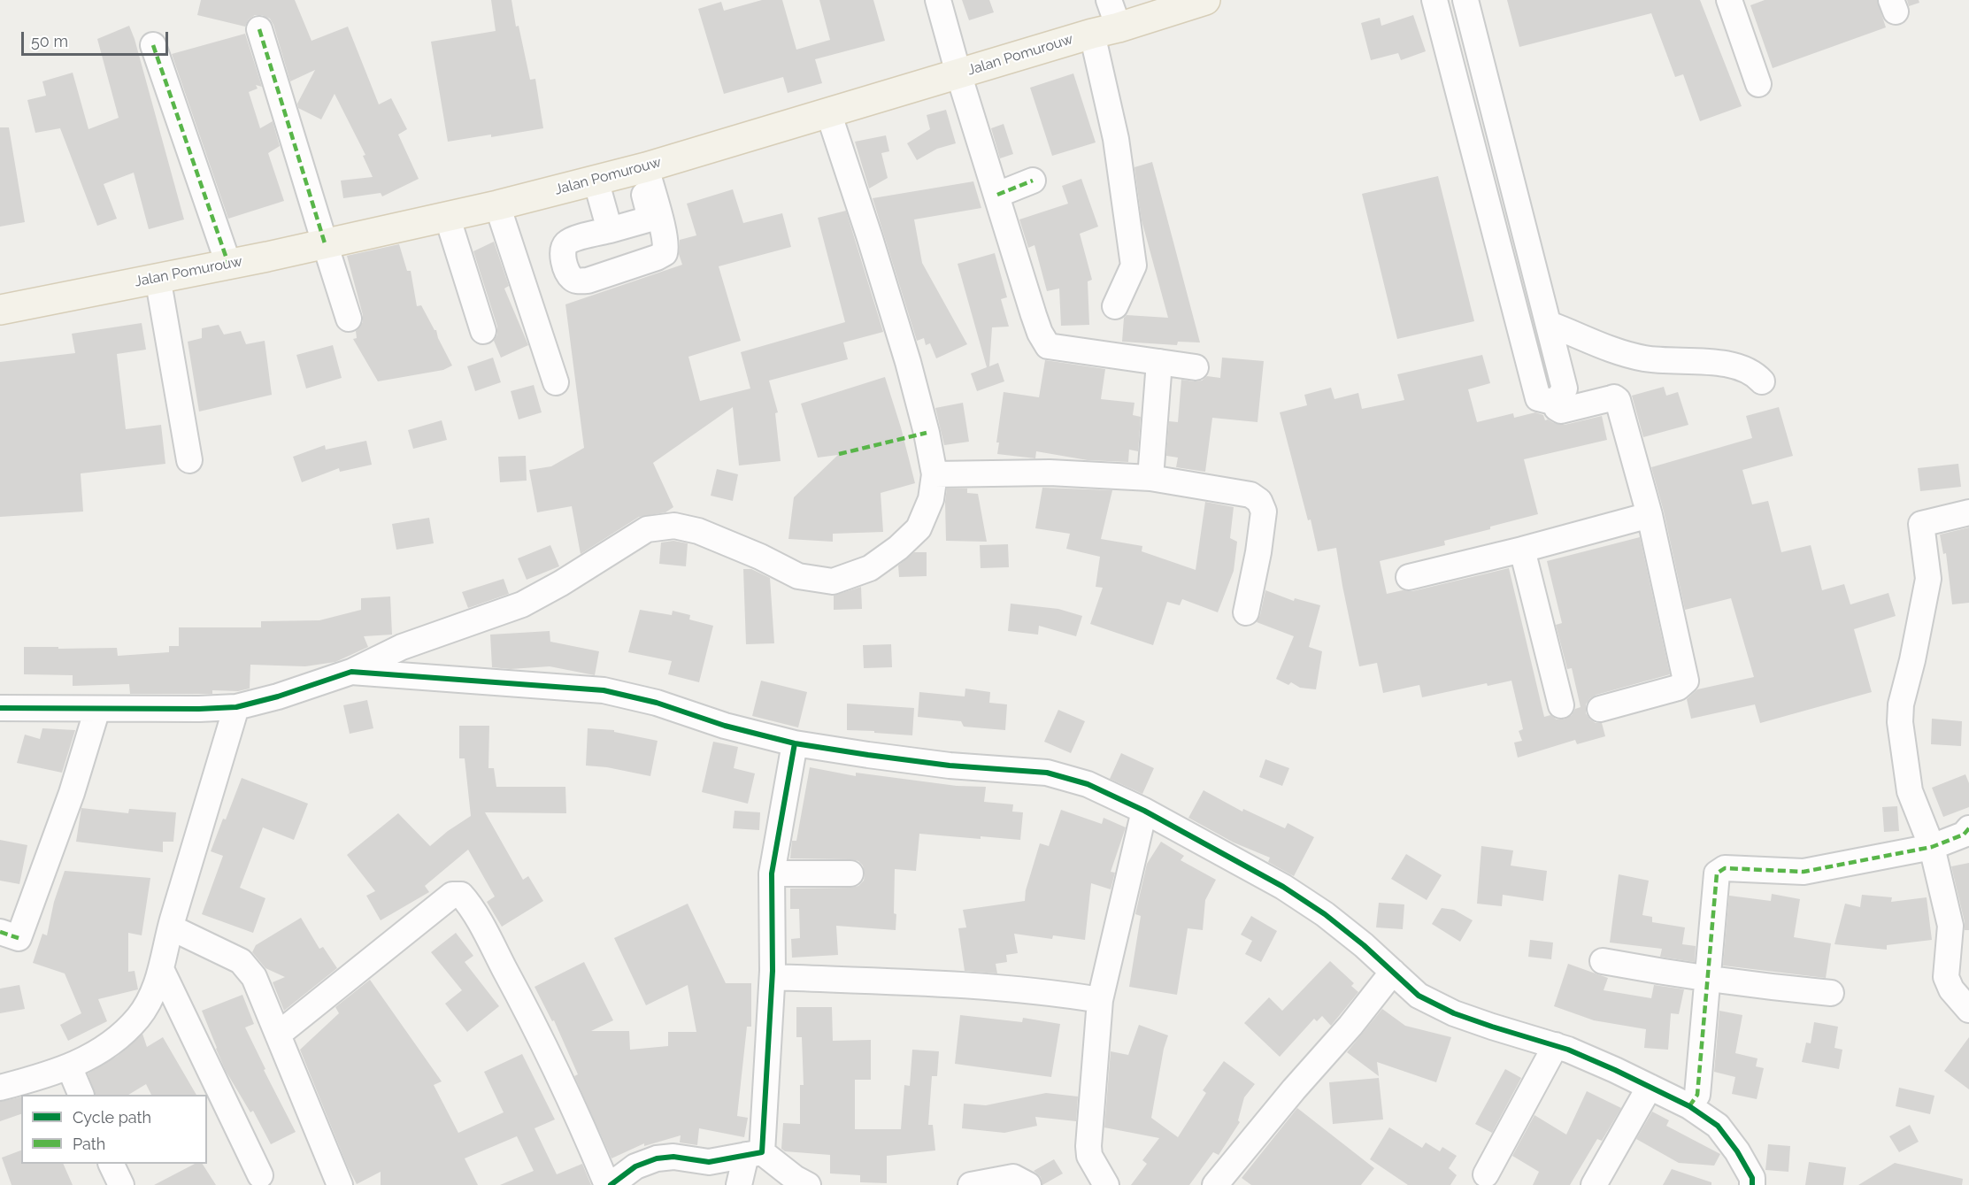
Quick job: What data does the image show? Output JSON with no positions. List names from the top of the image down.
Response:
{
  "streets": {
    "main road": ["Jalan Pomurouw"]
  },
  "legend": ["Cycle path", "Path"],
  "scale_bar": "50 m"
}
